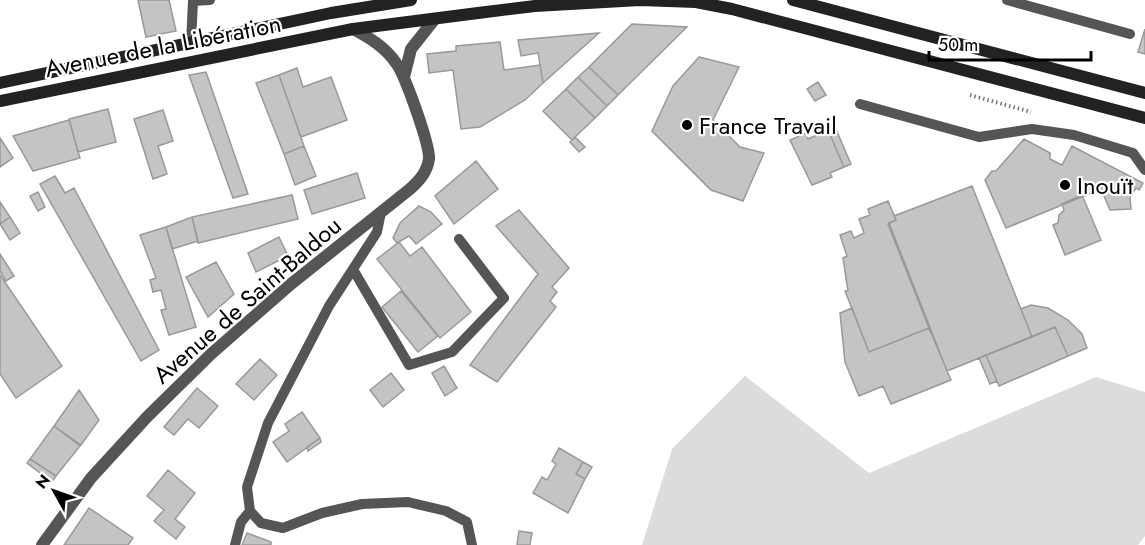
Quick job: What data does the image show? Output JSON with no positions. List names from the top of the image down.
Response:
{
  "streets": {
    "main road": ["Avenue de la Libération"],
    "street": ["Avenue de Saint-Baldou"]
  },
  "crossings": [
    ["Avenue de la Libération", "Avenue de Saint-Baldou"]
  ],
  "places": ["France Travail", "Inouït"],
  "scale_bar": "50 m",
  "north": "top left"
}
